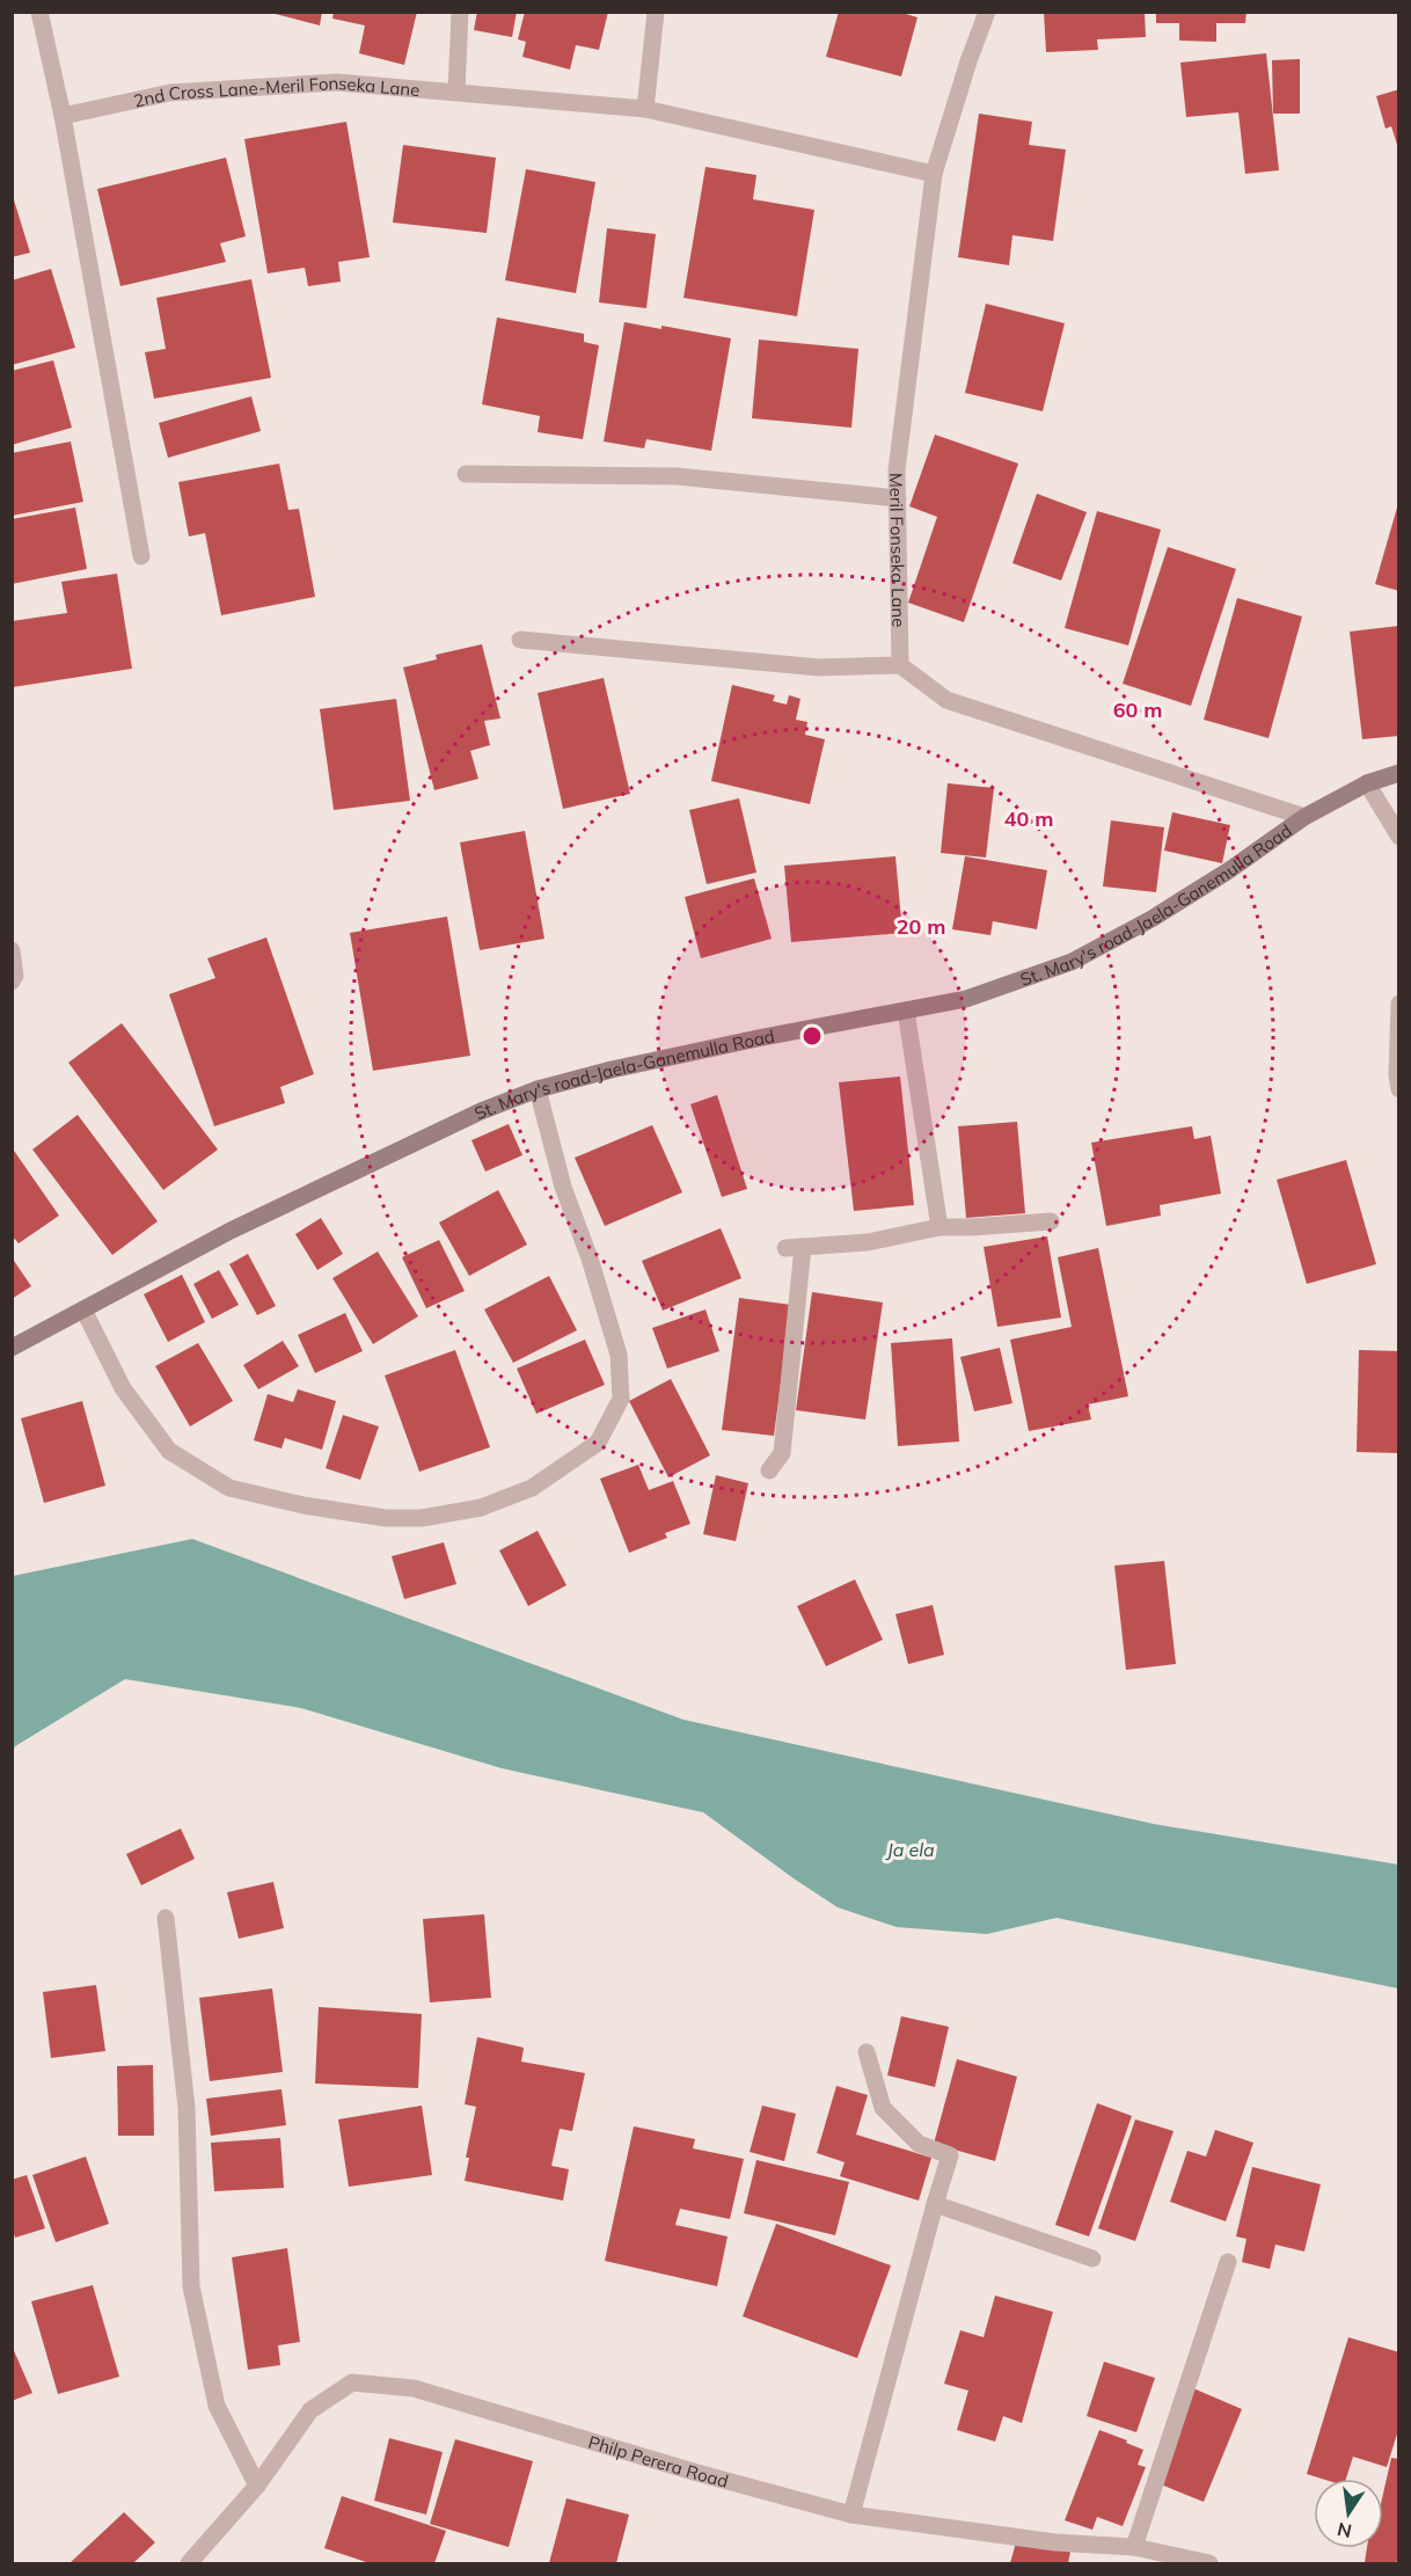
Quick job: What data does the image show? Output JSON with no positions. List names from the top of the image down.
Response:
{
  "streets": {
    "main road": ["St. Mary's road-Jaela-Ganemulla Road"],
    "street": ["2nd Cross Lane-Meril Fonseka Lane", "Meril Fonseka Lane", "Philp Perera Road"]
  },
  "crossings": [
    ["2nd Cross Lane-Meril Fonseka Lane", "Meril Fonseka Lane"]
  ],
  "water": ["Ja ela"],
  "north": "bottom",
  "rings": ["60 m", "40 m", "20 m"]
}
